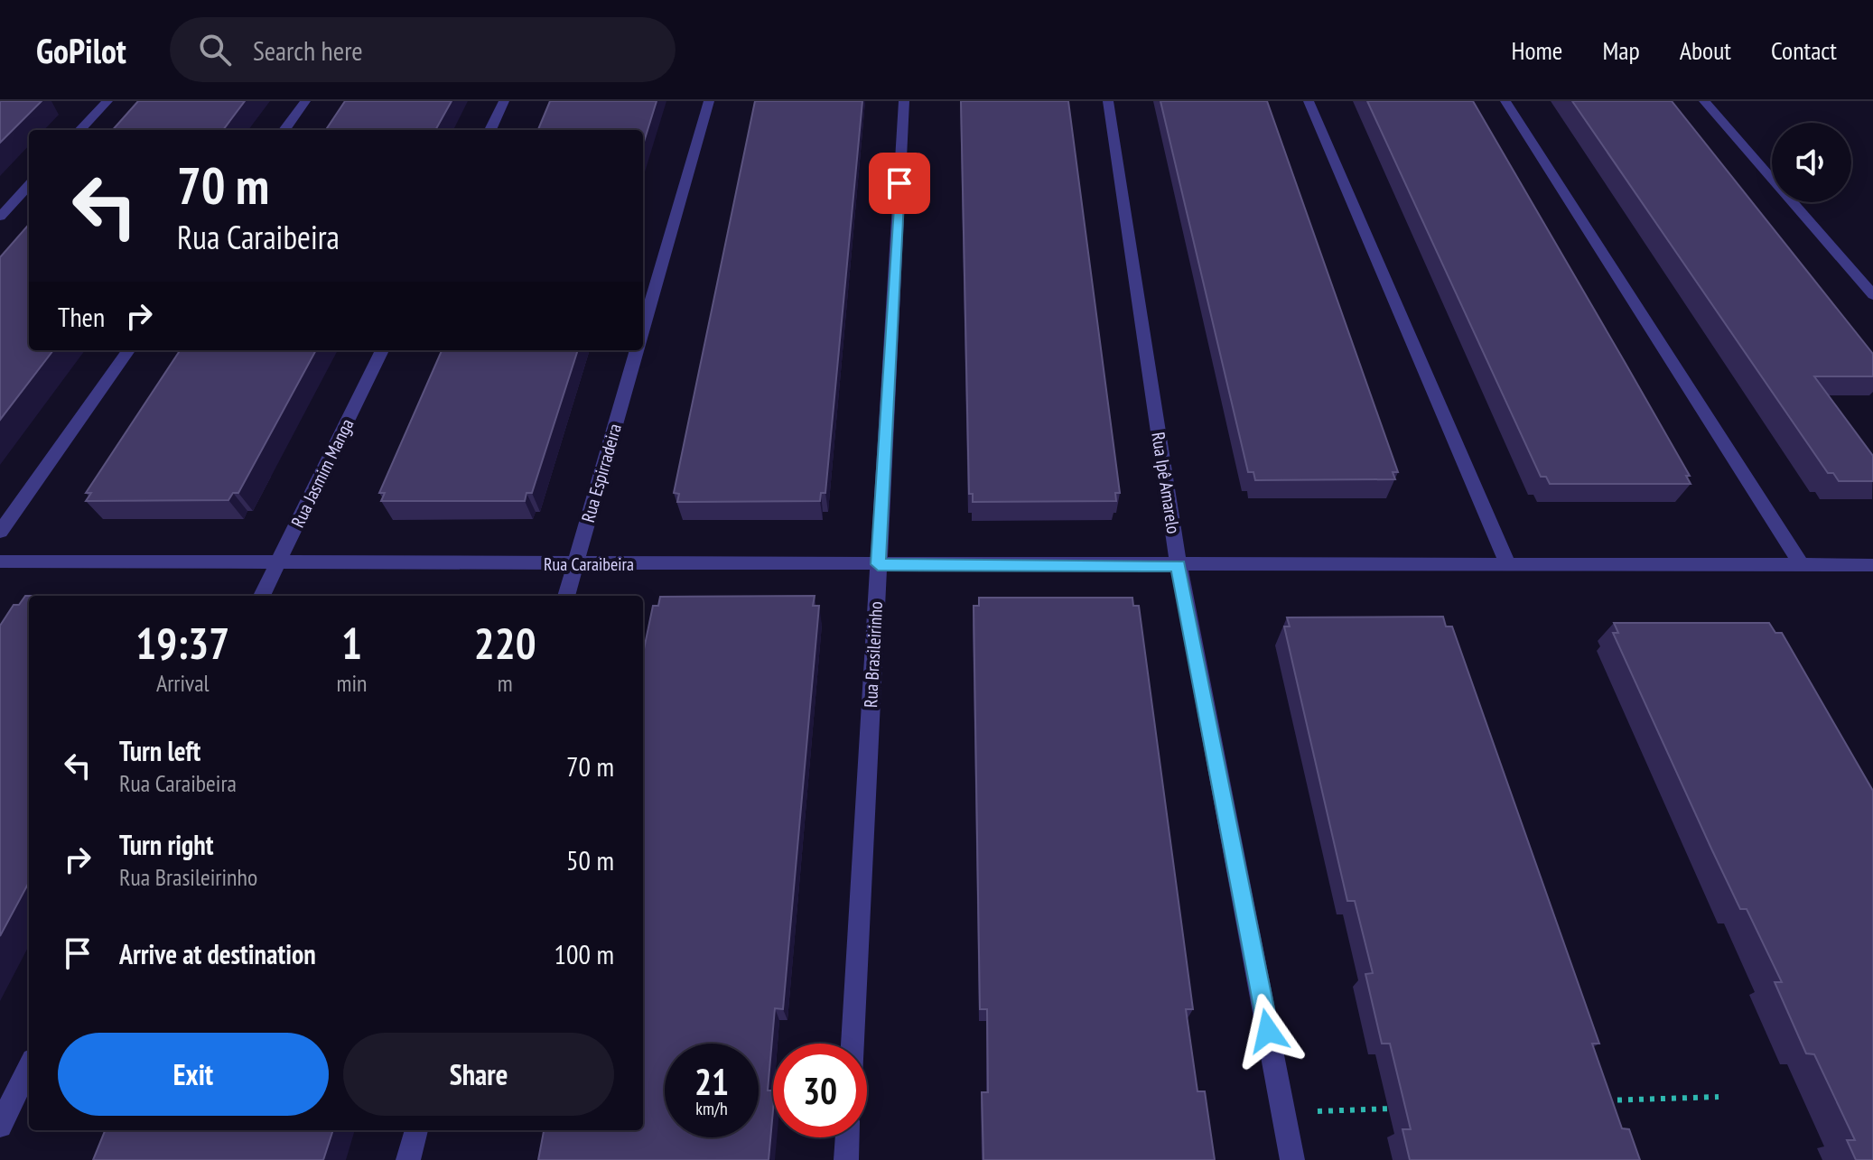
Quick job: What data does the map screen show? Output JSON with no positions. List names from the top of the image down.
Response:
{
  "streets": {
    "street": [
      "Rua Jasmim Manga",
      "Rua Espirradeira",
      "Rua Ipê Amarelo",
      "Rua Caraibeira",
      "Rua Brasileirinho"
    ]
  },
  "crossings": [
    ["Rua Jasmim Manga", "Rua Caraibeira"],
    ["Rua Espirradeira", "Rua Caraibeira"],
    ["Rua Ipê Amarelo", "Rua Caraibeira"],
    ["Rua Caraibeira", "Rua Brasileirinho"]
  ],
  "page": {
    "header": "GoPilot",
    "search": "Search here",
    "nav": [
      "Home",
      "Map",
      "About",
      "Contact"
    ],
    "turn": ["70 m", "Rua Caraibeira"],
    "then": "Then",
    "eta": [
      "19:37",
      "Arrival",
      "1",
      "min",
      "220",
      "m"
    ],
    "list": [
      {
        "name": "Turn left",
        "note": "Rua Caraibeira",
        "value": "70 m"
      },
      {
        "name": "Turn right",
        "note": "Rua Brasileirinho",
        "value": "50 m"
      },
      {
        "name": "Arrive at destination",
        "value": "100 m"
      }
    ],
    "buttons": ["Exit", "Share"],
    "speed": "21 km/h",
    "limit": "30"
  }
}
